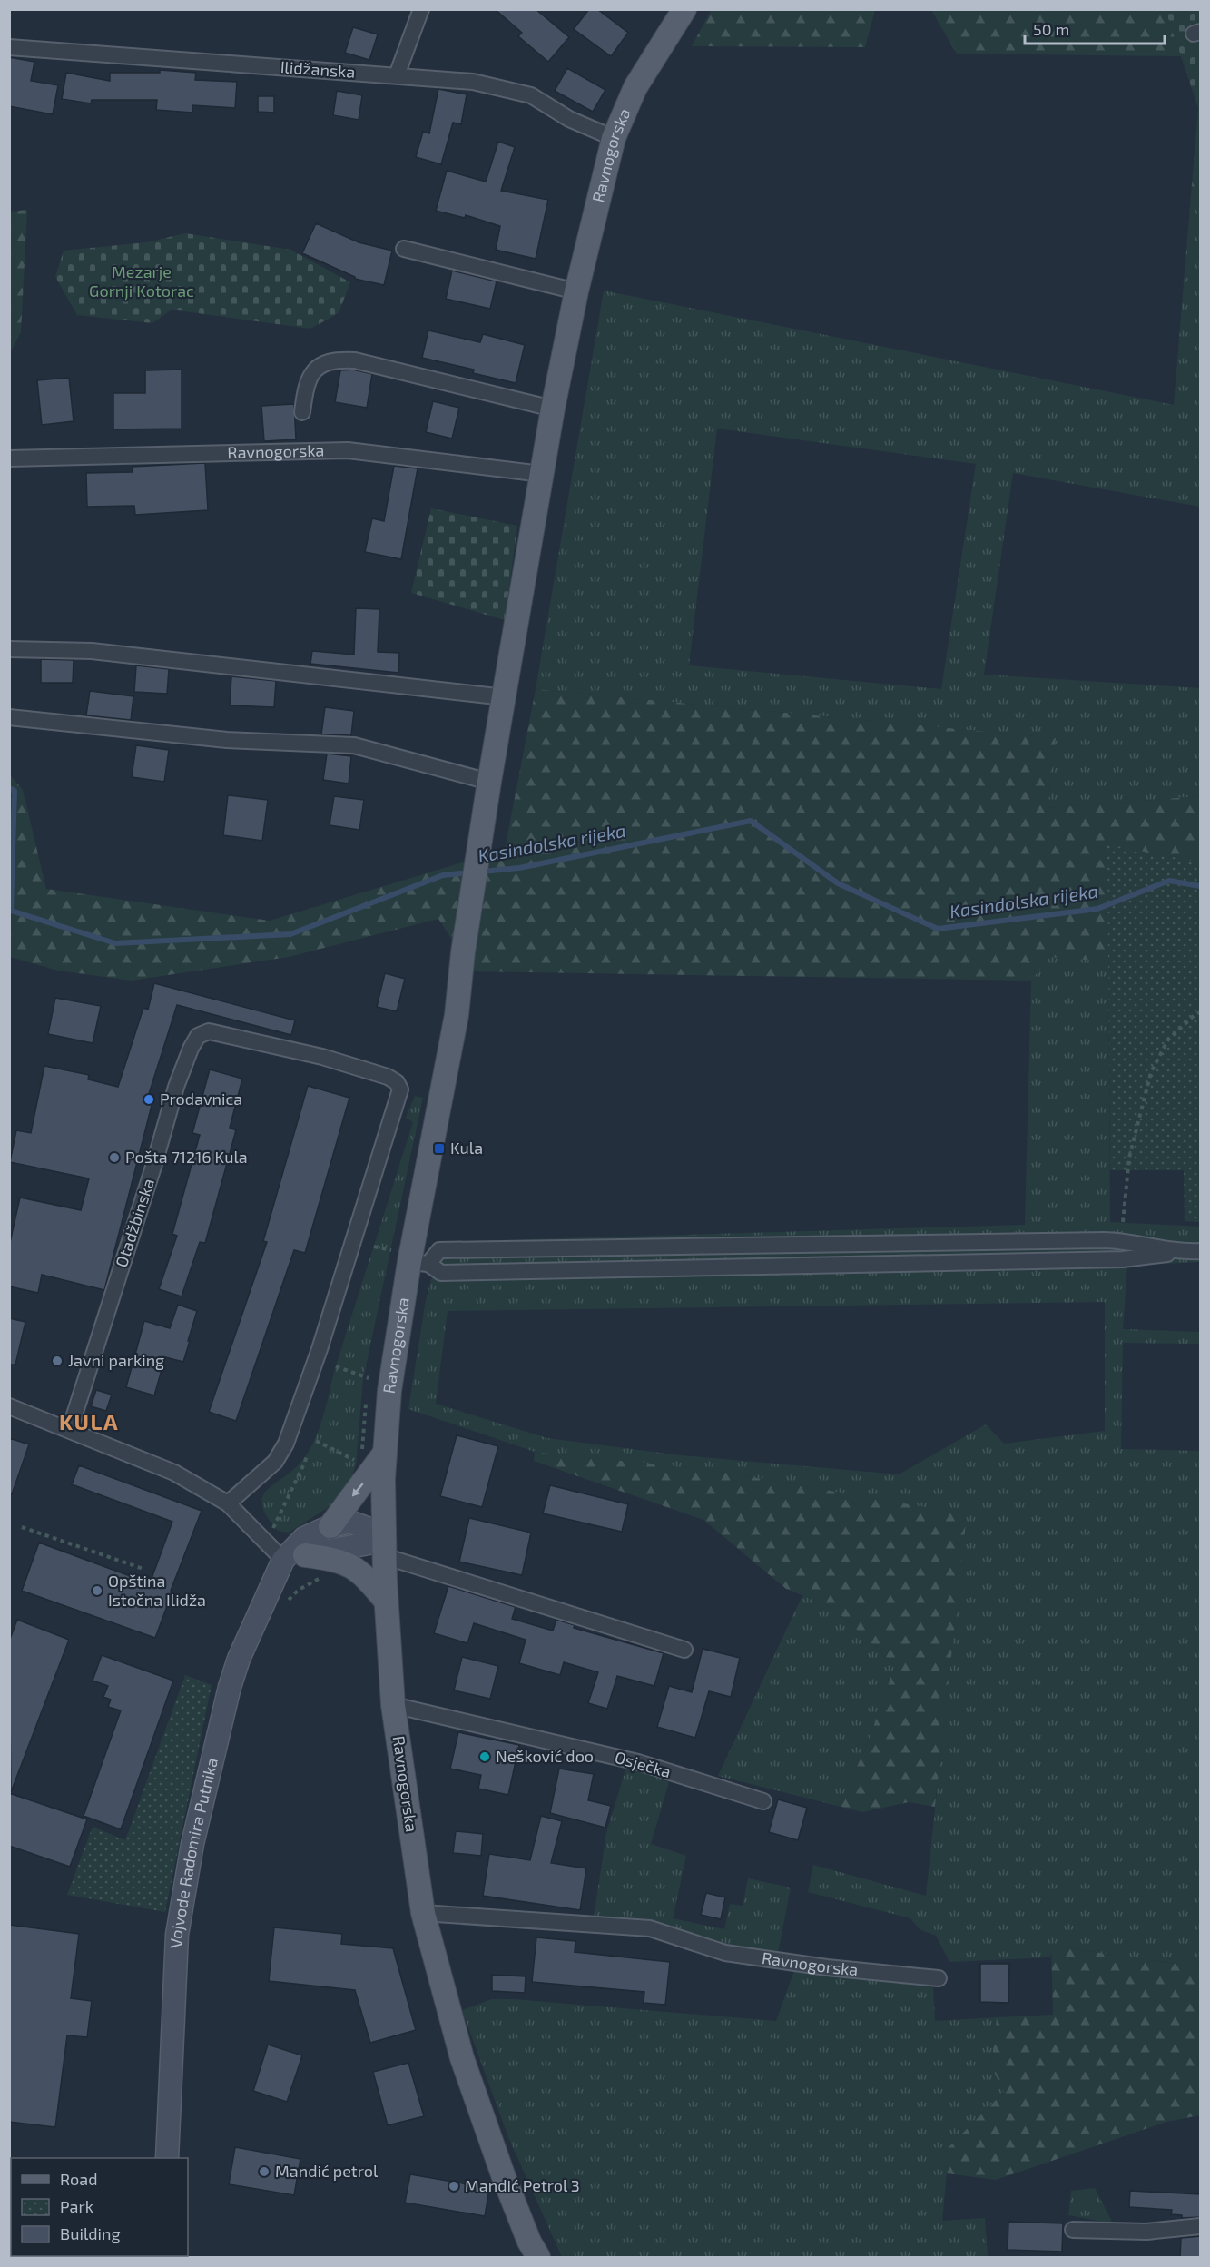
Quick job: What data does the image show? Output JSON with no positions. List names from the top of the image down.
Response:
{
  "streets": {
    "main road": ["Ravnogorska", "Vojvode Radomira Putnika"],
    "street": ["Ilidžanska", "Otadžbinska", "Osječka"]
  },
  "crossings": [
    ["Ilidžanska", "Ravnogorska"],
    ["Ravnogorska", "Osječka"],
    ["Ravnogorska", "Vojvode Radomira Putnika"]
  ],
  "districts": ["KULA"],
  "water": ["Kasindolska rijeka"],
  "parks": ["Mezarje Gornji Kotorac"],
  "places": {
    "other": [
      "Prodavnica",
      "Pošta 71216 Kula",
      "Javni parking",
      "Opština Istočna Ilidža",
      "Nešković doo",
      "Mandić petrol",
      "Mandić Petrol 3"
    ],
    "transit": ["Kula"]
  },
  "legend": ["Road", "Park", "Building"],
  "scale_bar": "50 m"
}
